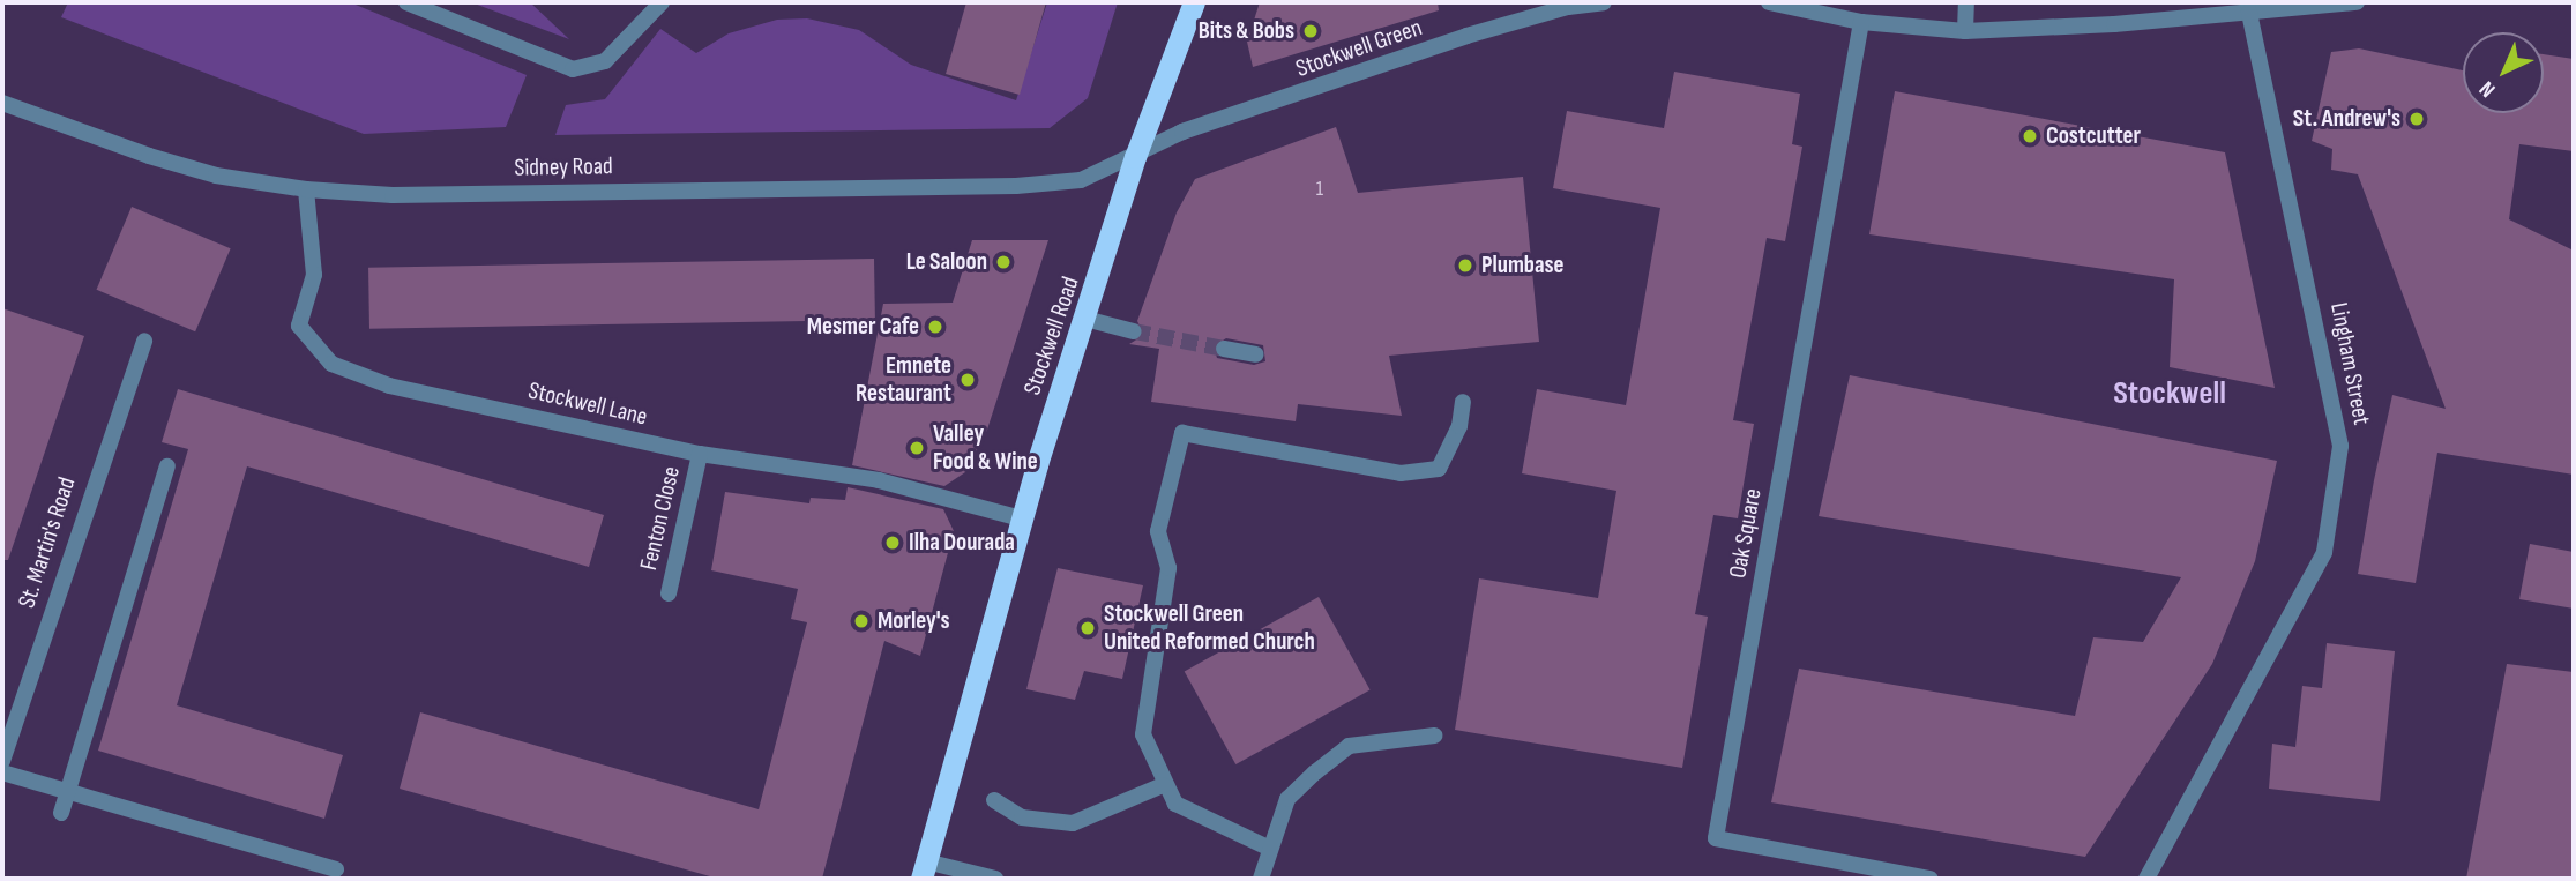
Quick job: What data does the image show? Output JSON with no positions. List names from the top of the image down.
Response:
{
  "streets": {
    "highway": ["Stockwell Road"],
    "street": [
      "Stockwell Green",
      "Sidney Road",
      "Lingham Street",
      "Stockwell Lane",
      "Fenton Close",
      "Oak Square",
      "St. Martin's Road"
    ]
  },
  "crossings": [
    ["Stockwell Green", "Sidney Road"],
    ["Stockwell Green", "Stockwell Road"],
    ["Sidney Road", "Stockwell Road"],
    ["Sidney Road", "Stockwell Lane"],
    ["Stockwell Road", "Stockwell Lane"],
    ["Stockwell Lane", "Fenton Close"]
  ],
  "districts": ["Stockwell"],
  "places": [
    "Bits & Bobs",
    "St. Andrew's",
    "Costcutter",
    "Le Saloon",
    "Plumbase",
    "Mesmer Cafe",
    "Emnete Restaurant",
    "Valley Food & Wine",
    "Ilha Dourada",
    "Morley's",
    "Stockwell Green United Reformed Church"
  ],
  "house_numbers": ["1"],
  "north": "bottom left"
}
